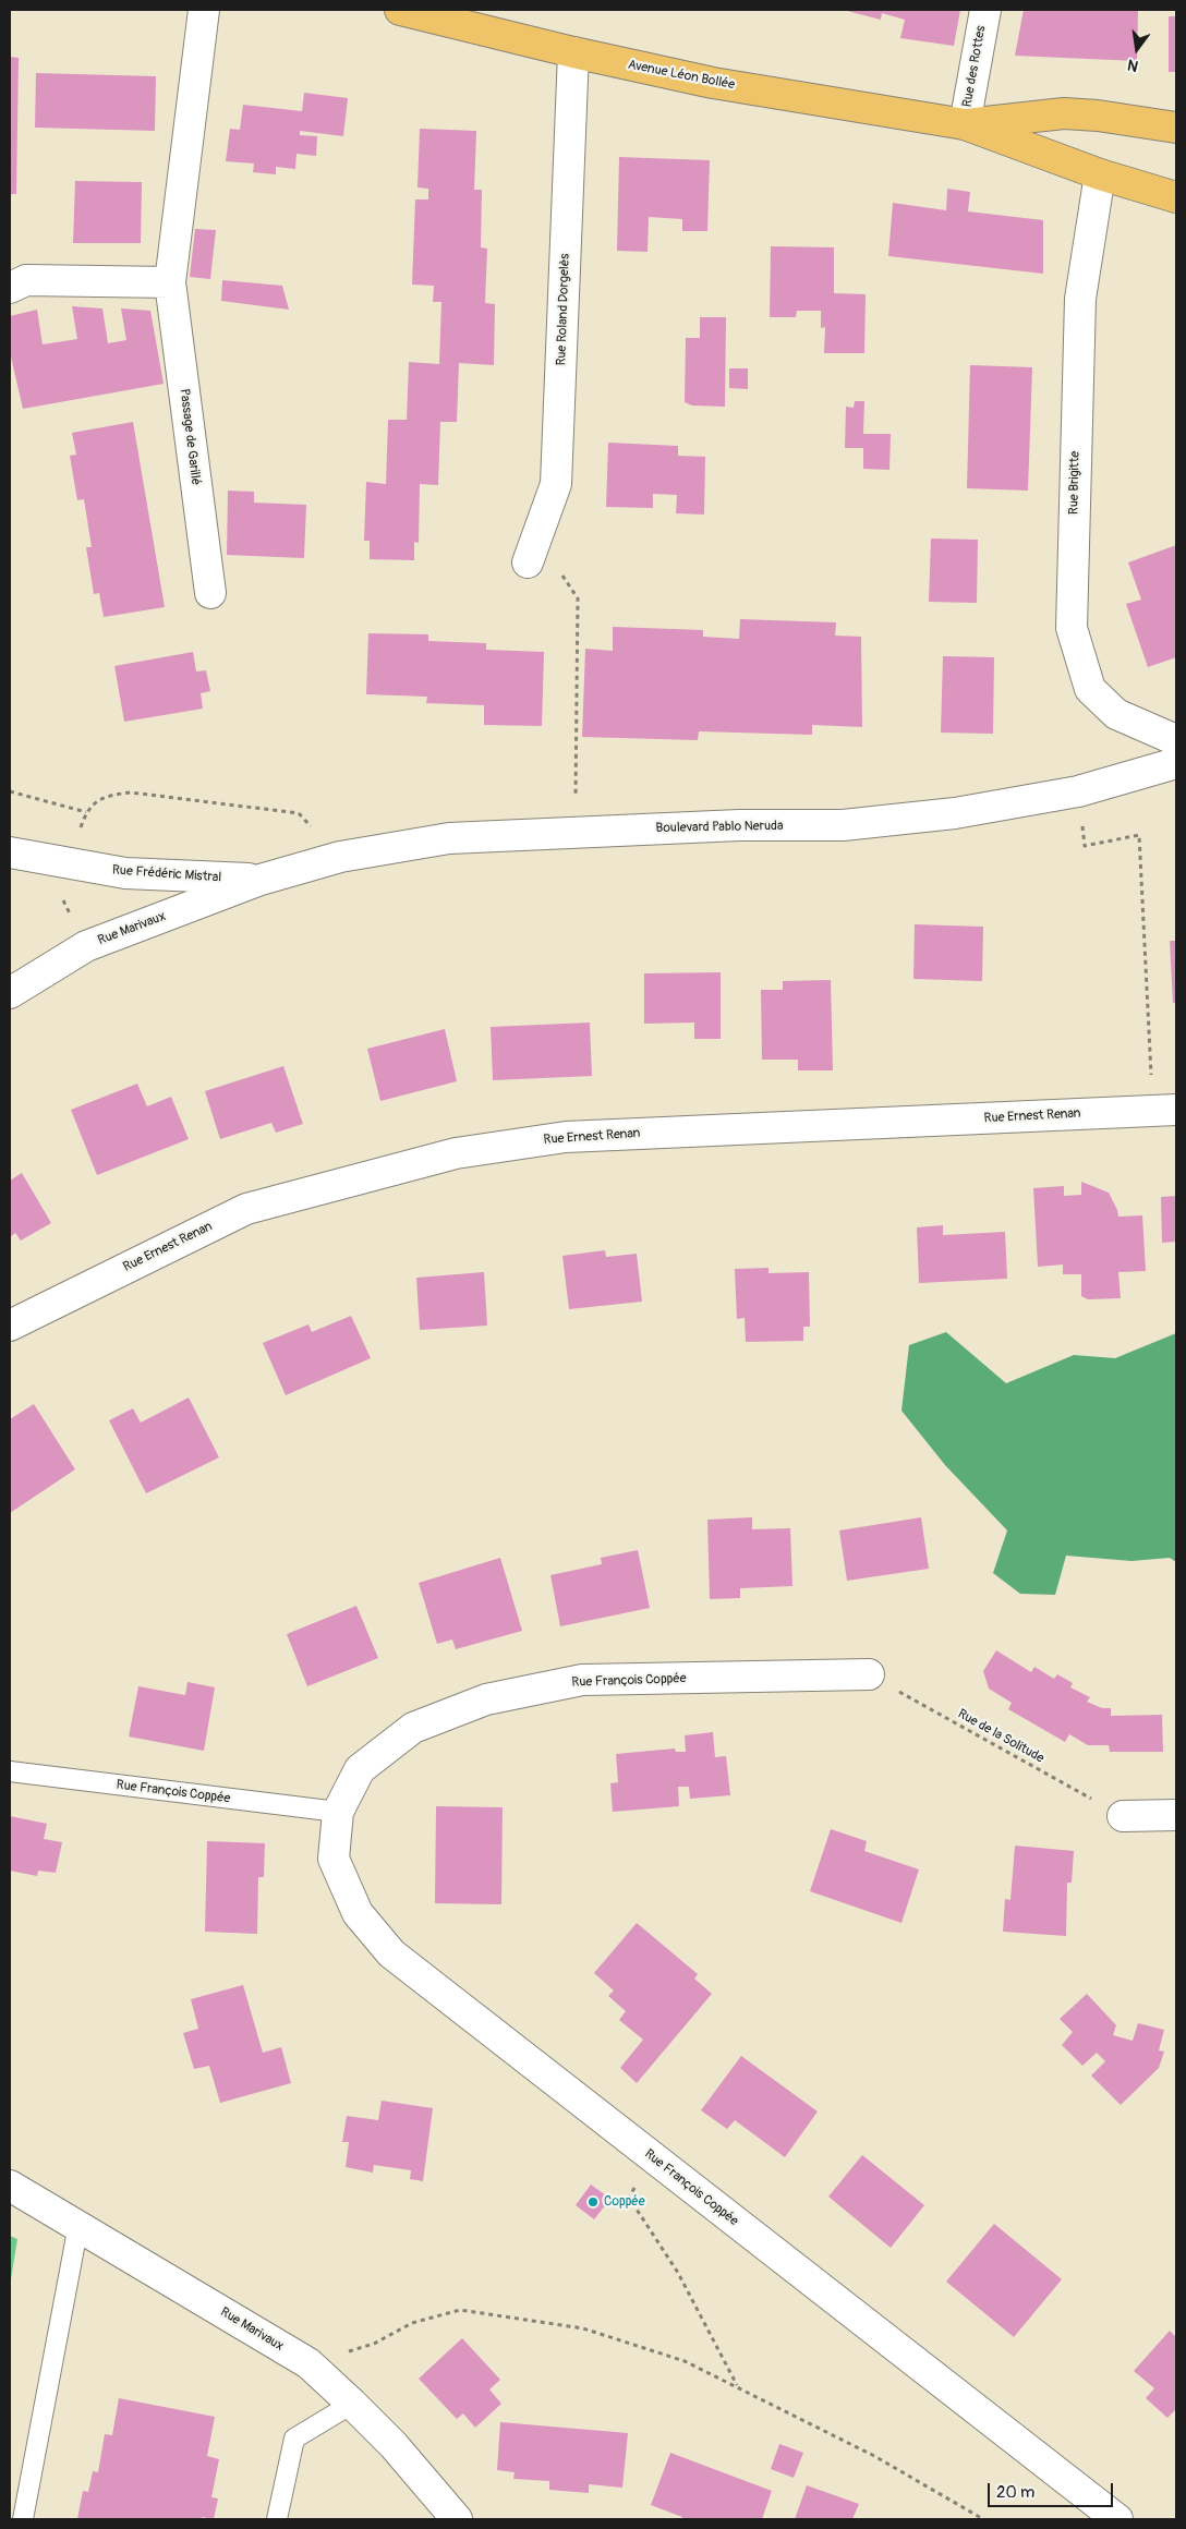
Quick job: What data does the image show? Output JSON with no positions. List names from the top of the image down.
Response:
{
  "streets": {
    "main road": ["Avenue Léon Bollée"],
    "street": [
      "Rue des Rottes",
      "Rue Roland Dorgelès",
      "Passage de Garillé",
      "Rue Brigitte",
      "Boulevard Pablo Neruda",
      "Rue Frédéric Mistral",
      "Rue Marivaux",
      "Rue Ernest Renan",
      "Rue François Coppée"
    ],
    "path": ["Rue de la Solitude"]
  },
  "crossings": [
    ["Rue des Rottes", "Avenue Léon Bollée"],
    ["Avenue Léon Bollée", "Rue Roland Dorgelès"],
    ["Avenue Léon Bollée", "Rue Brigitte"],
    ["Boulevard Pablo Neruda", "Rue Frédéric Mistral"],
    ["Boulevard Pablo Neruda", "Rue Marivaux"],
    ["Rue Frédéric Mistral", "Rue Marivaux"],
    ["Rue François Coppée", "Rue de la Solitude"]
  ],
  "places": ["Coppée"],
  "scale_bar": "20 m",
  "north": "bottom"
}
